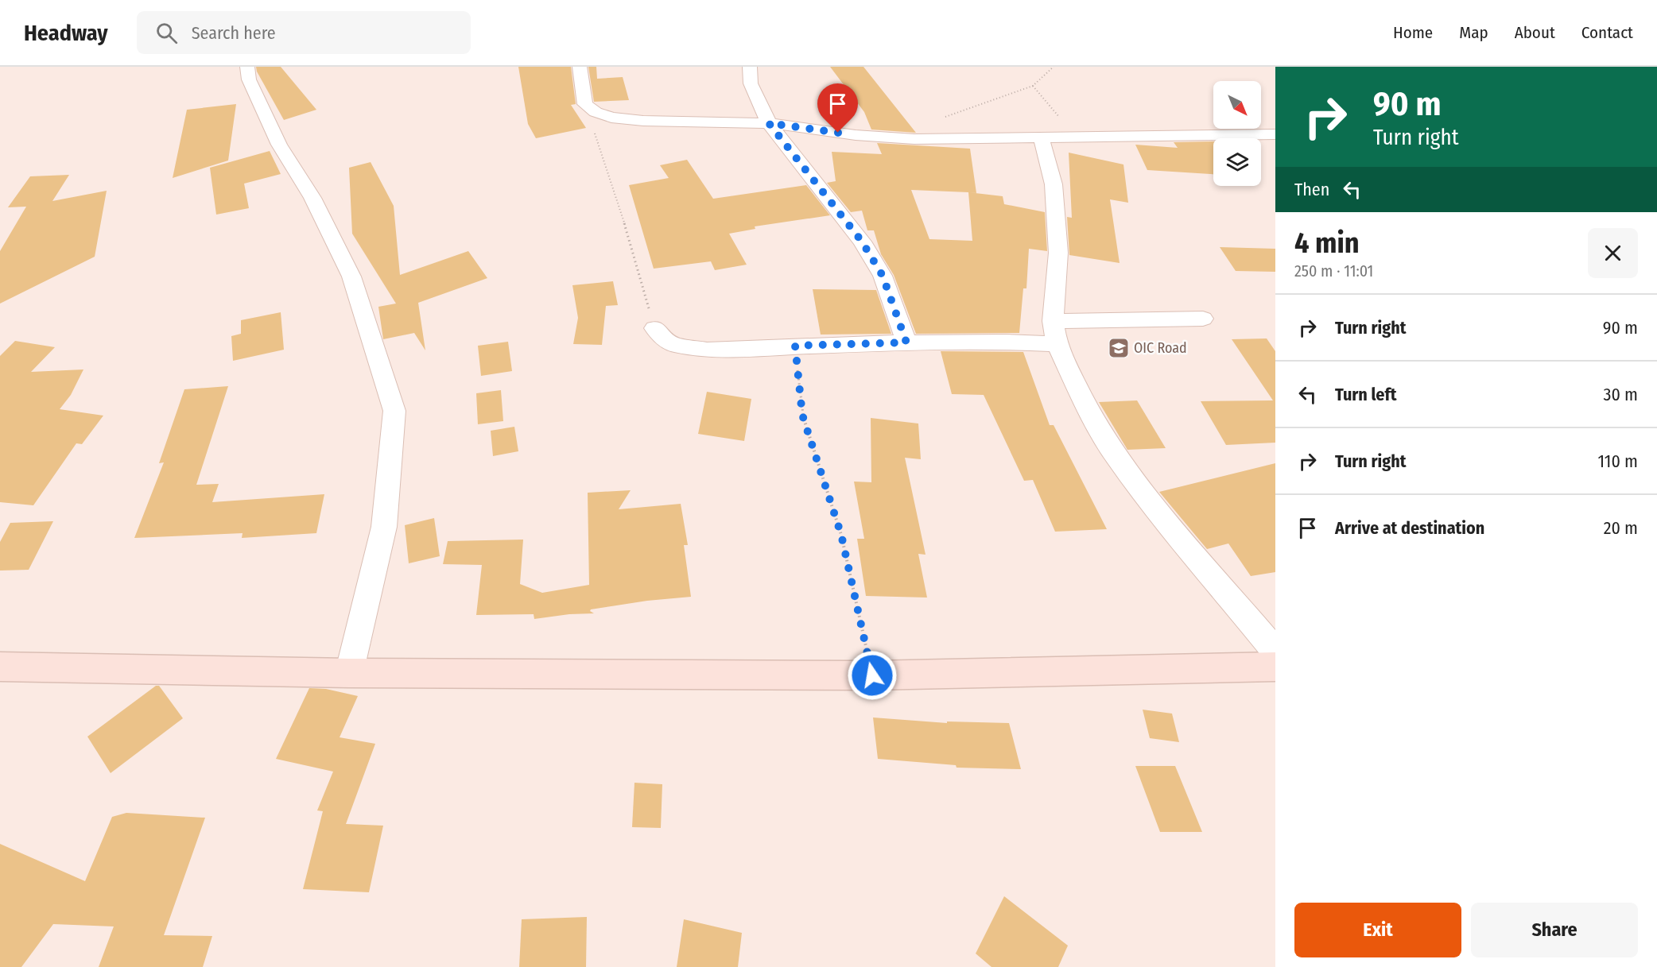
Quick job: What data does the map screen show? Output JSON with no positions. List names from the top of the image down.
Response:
{
  "places": {
    "school or university": ["OIC Road"]
  },
  "north": "bottom right",
  "page": {
    "header": "Headway",
    "search": "Search here",
    "nav": [
      "Home",
      "Map",
      "About",
      "Contact"
    ],
    "turn": ["90 m", "Turn right"],
    "then": "Then",
    "heading": ["4 min", "250 m · 11:01"],
    "list": [
      {
        "name": "Turn right",
        "value": "90 m"
      },
      {
        "name": "Turn left",
        "value": "30 m"
      },
      {
        "name": "Turn right",
        "value": "110 m"
      },
      {
        "name": "Arrive at destination",
        "value": "20 m"
      }
    ],
    "buttons": ["Exit", "Share"]
  }
}
